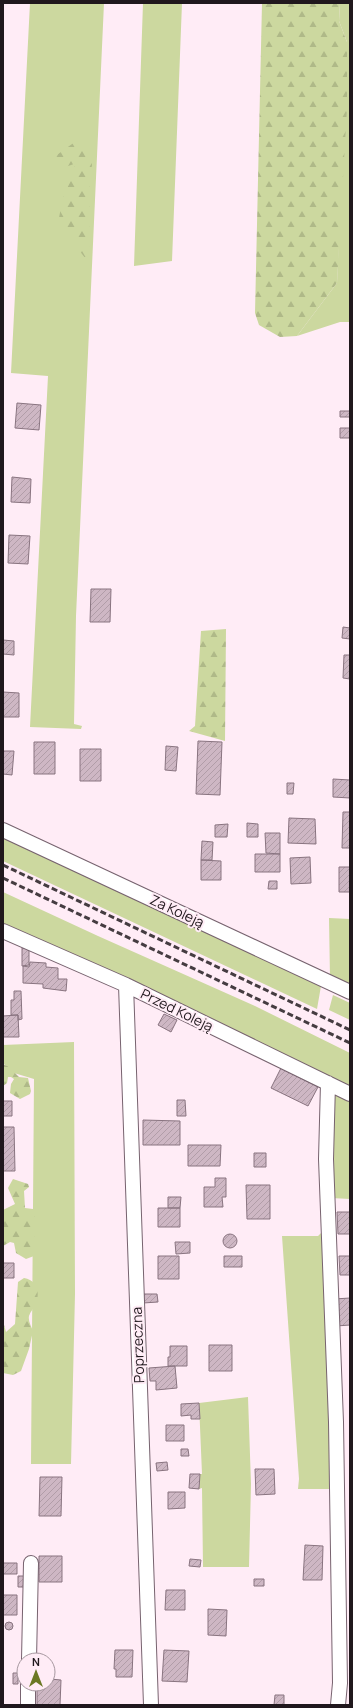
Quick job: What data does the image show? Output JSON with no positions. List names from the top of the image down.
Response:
{
  "streets": {
    "street": ["Za Koleją", "Przed Koleją", "Poprzeczna"]
  },
  "crossings": [
    ["Przed Koleją", "Poprzeczna"]
  ],
  "north": "top"
}
